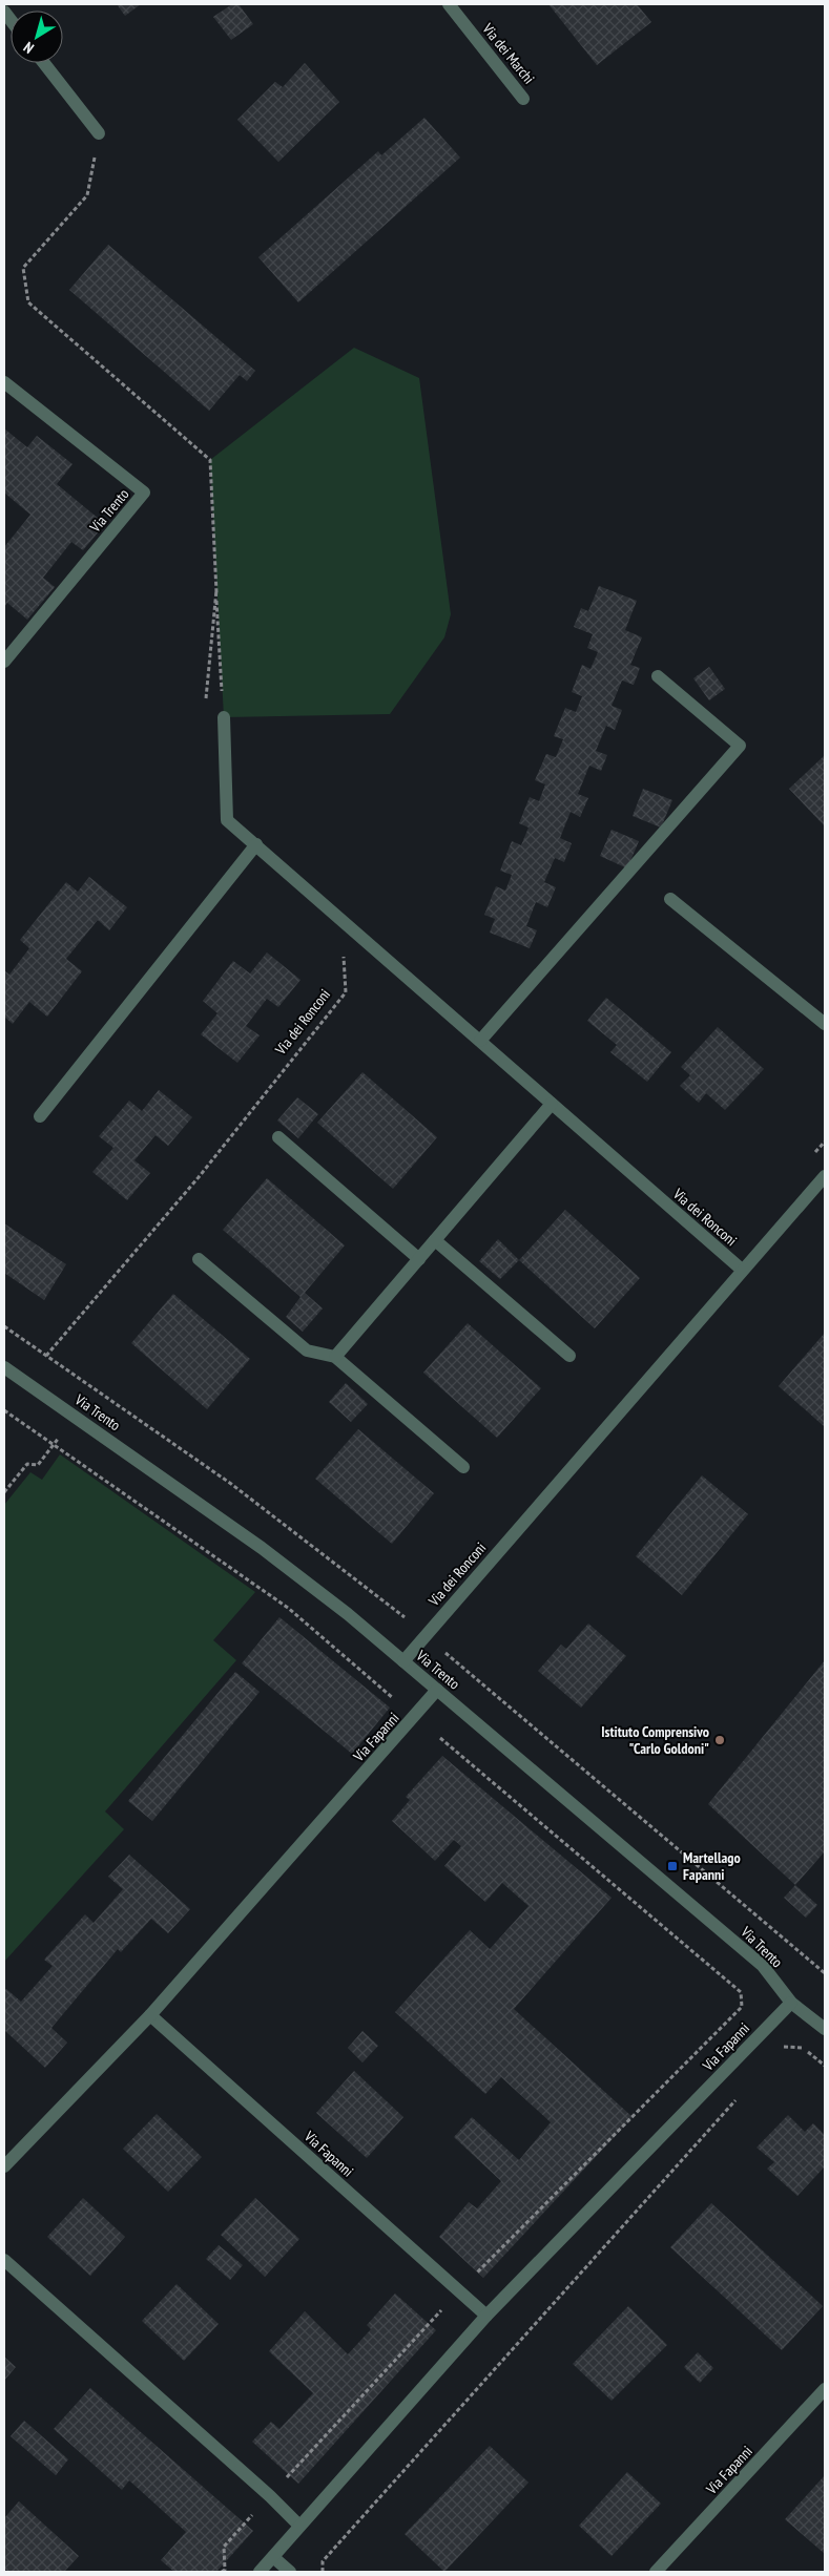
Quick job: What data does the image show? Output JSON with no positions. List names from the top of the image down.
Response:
{
  "streets": {
    "street": [
      "Via dei Marchi",
      "Via Trento",
      "Via dei Ronconi",
      "Via Fapanni"
    ]
  },
  "crossings": [
    ["Via Trento", "Via dei Ronconi"],
    ["Via Trento", "Via Fapanni"]
  ],
  "places": {
    "other": ["Istituto Comprensivo \"Carlo Goldoni\""],
    "transit": ["Martellago Fapanni"]
  },
  "north": "bottom left"
}
